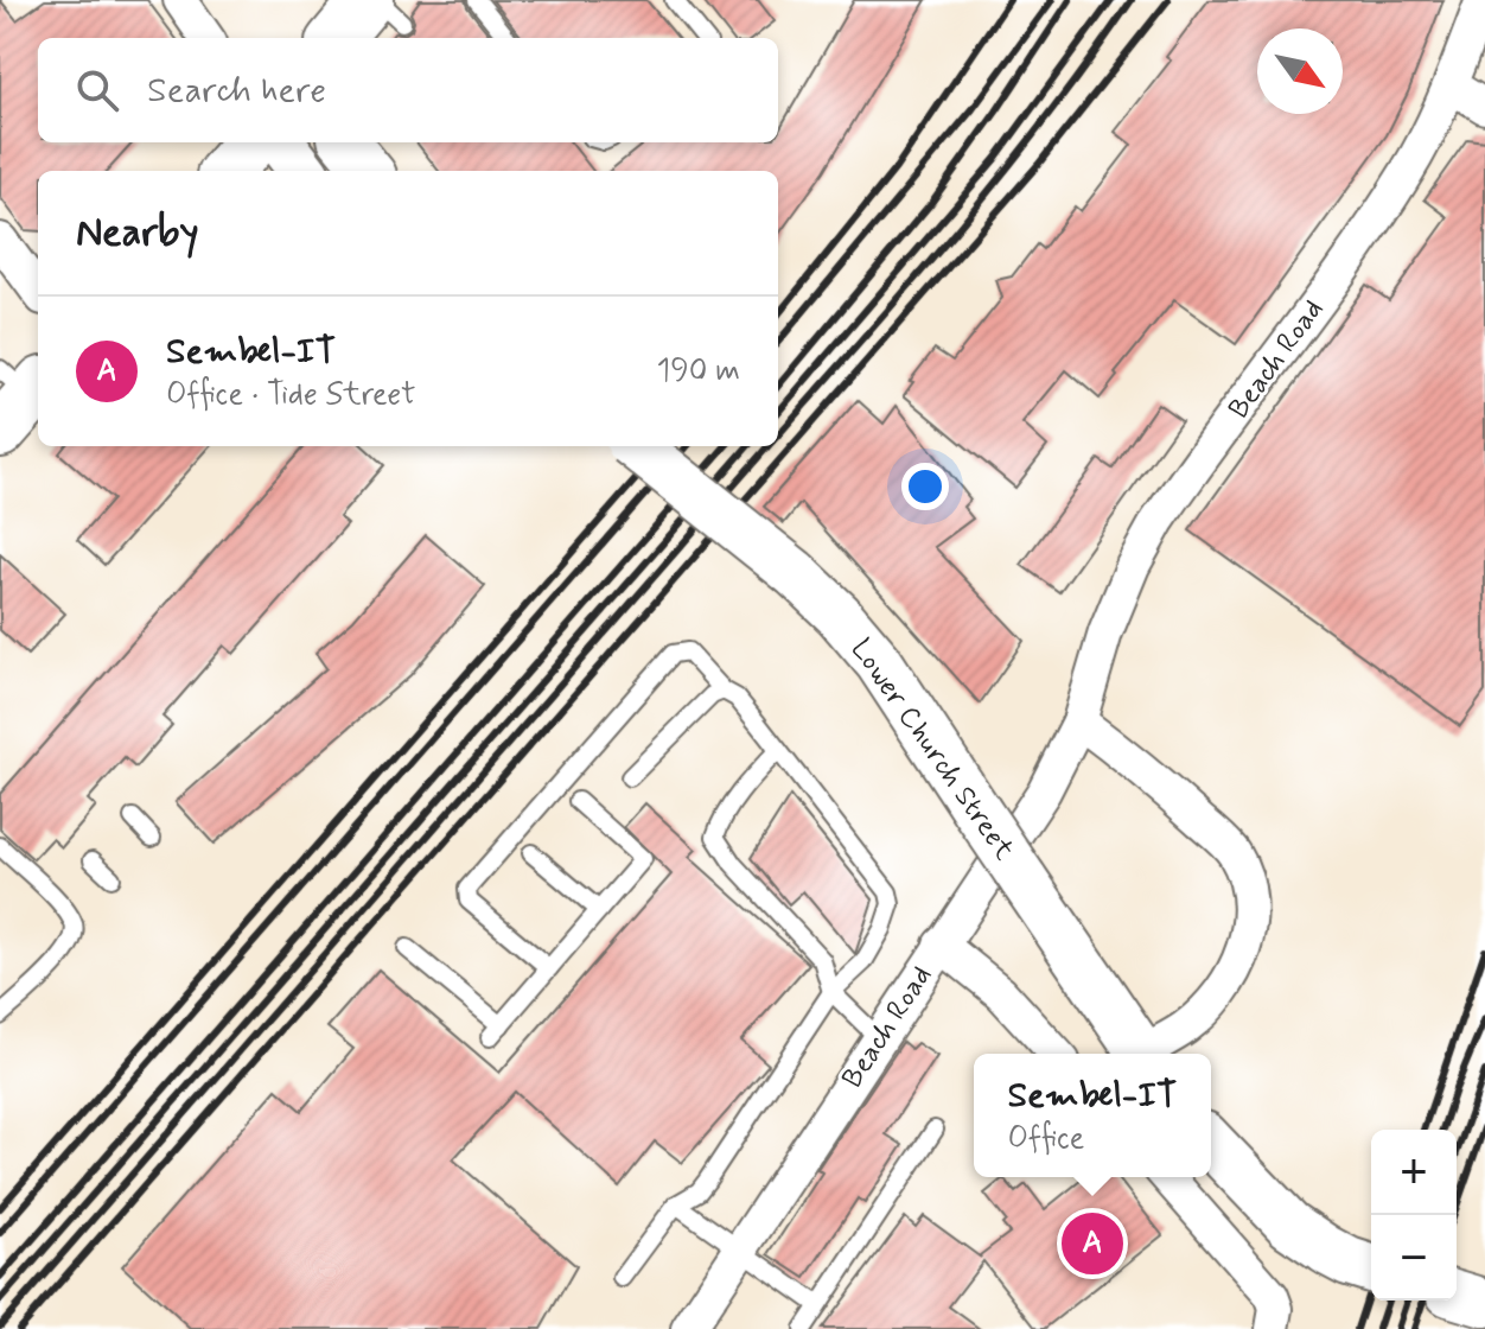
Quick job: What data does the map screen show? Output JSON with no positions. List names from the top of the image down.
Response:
{
  "streets": {
    "main road": ["Lower Church Street"],
    "street": ["Beach Road"]
  },
  "north": "bottom right",
  "page": {
    "search": "Search here",
    "heading": "Nearby",
    "list": [
      {
        "mark": "A",
        "name": "Sembel-IT",
        "note": "Office · Tide Street",
        "value": "190 m"
      }
    ],
    "popup": ["Sembel-IT", "Office"],
    "map_buttons": ["+", "−"],
    "pins": "A"
  }
}
